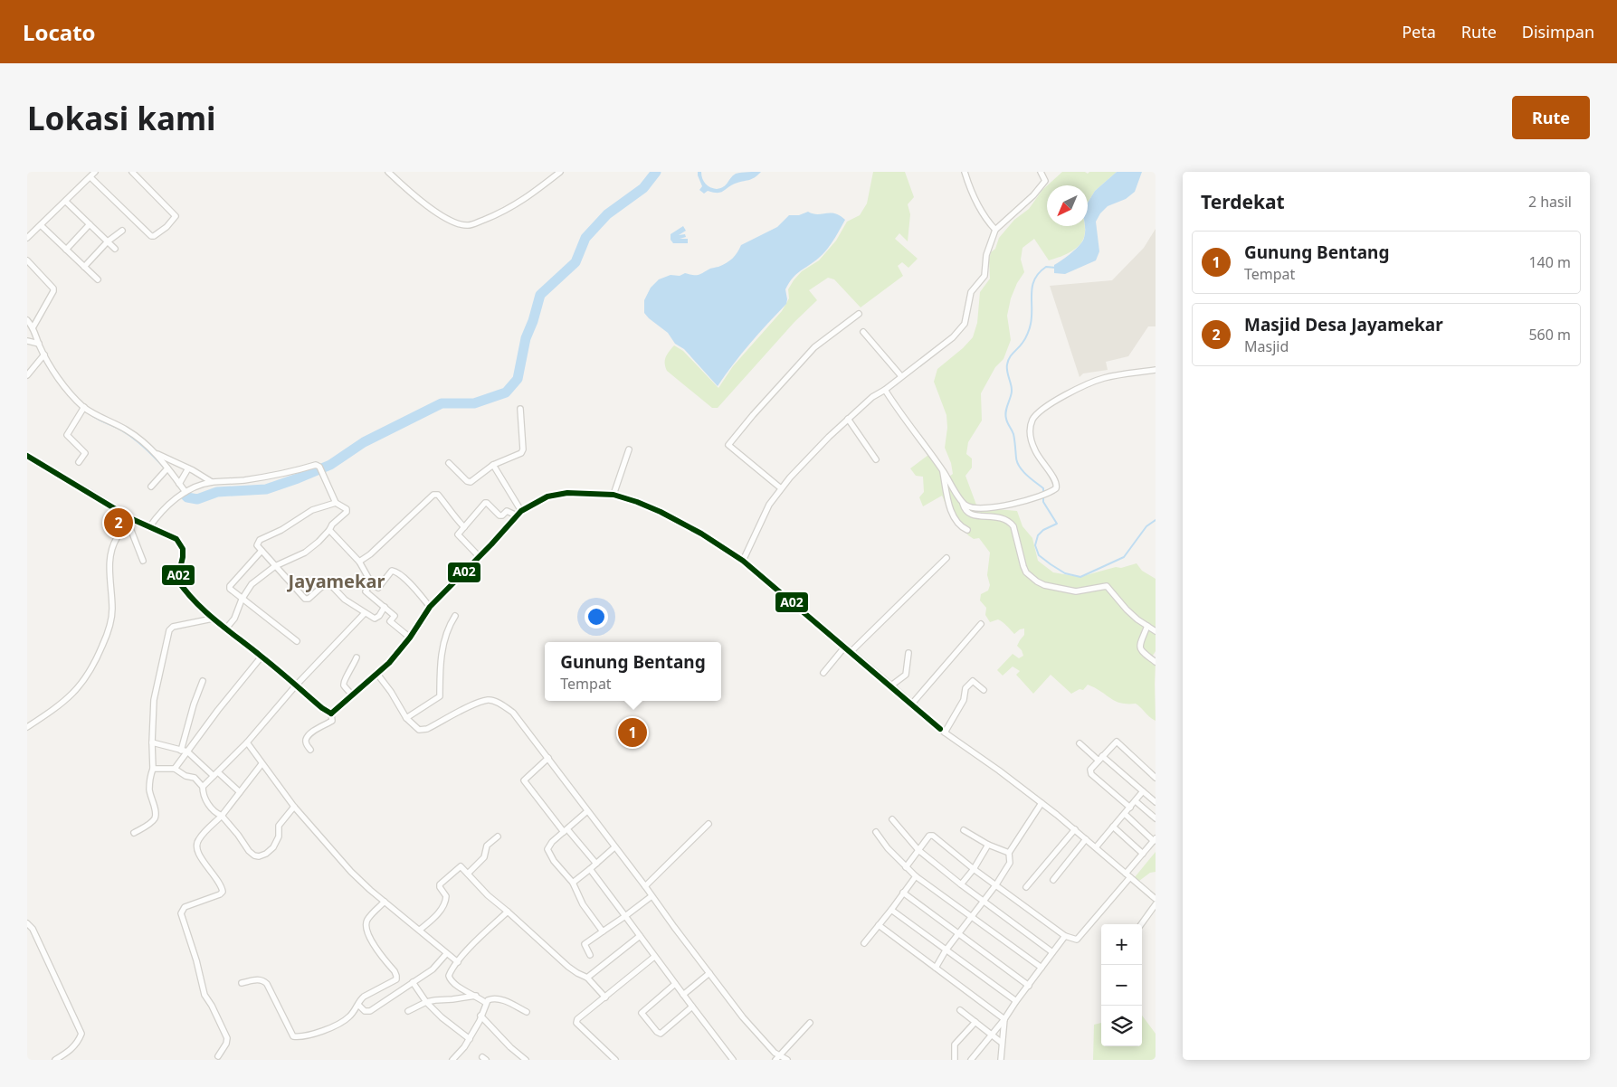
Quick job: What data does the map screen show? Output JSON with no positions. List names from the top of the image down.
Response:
{
  "districts": ["Jayamekar"],
  "lines": ["transit line A02"],
  "north": "bottom left",
  "page": {
    "header": "Locato",
    "nav": ["Peta", "Rute", "Disimpan"],
    "buttons": "Rute",
    "title": "Lokasi kami",
    "heading": ["Terdekat", "2 hasil"],
    "list": [
      {
        "mark": "1",
        "name": "Gunung Bentang",
        "note": "Tempat",
        "value": "140 m"
      },
      {
        "mark": "2",
        "name": "Masjid Desa Jayamekar",
        "note": "Masjid",
        "value": "560 m"
      }
    ],
    "pins": ["2", "1"],
    "popup": ["Gunung Bentang", "Tempat"],
    "map_buttons": ["+", "−"]
  }
}
